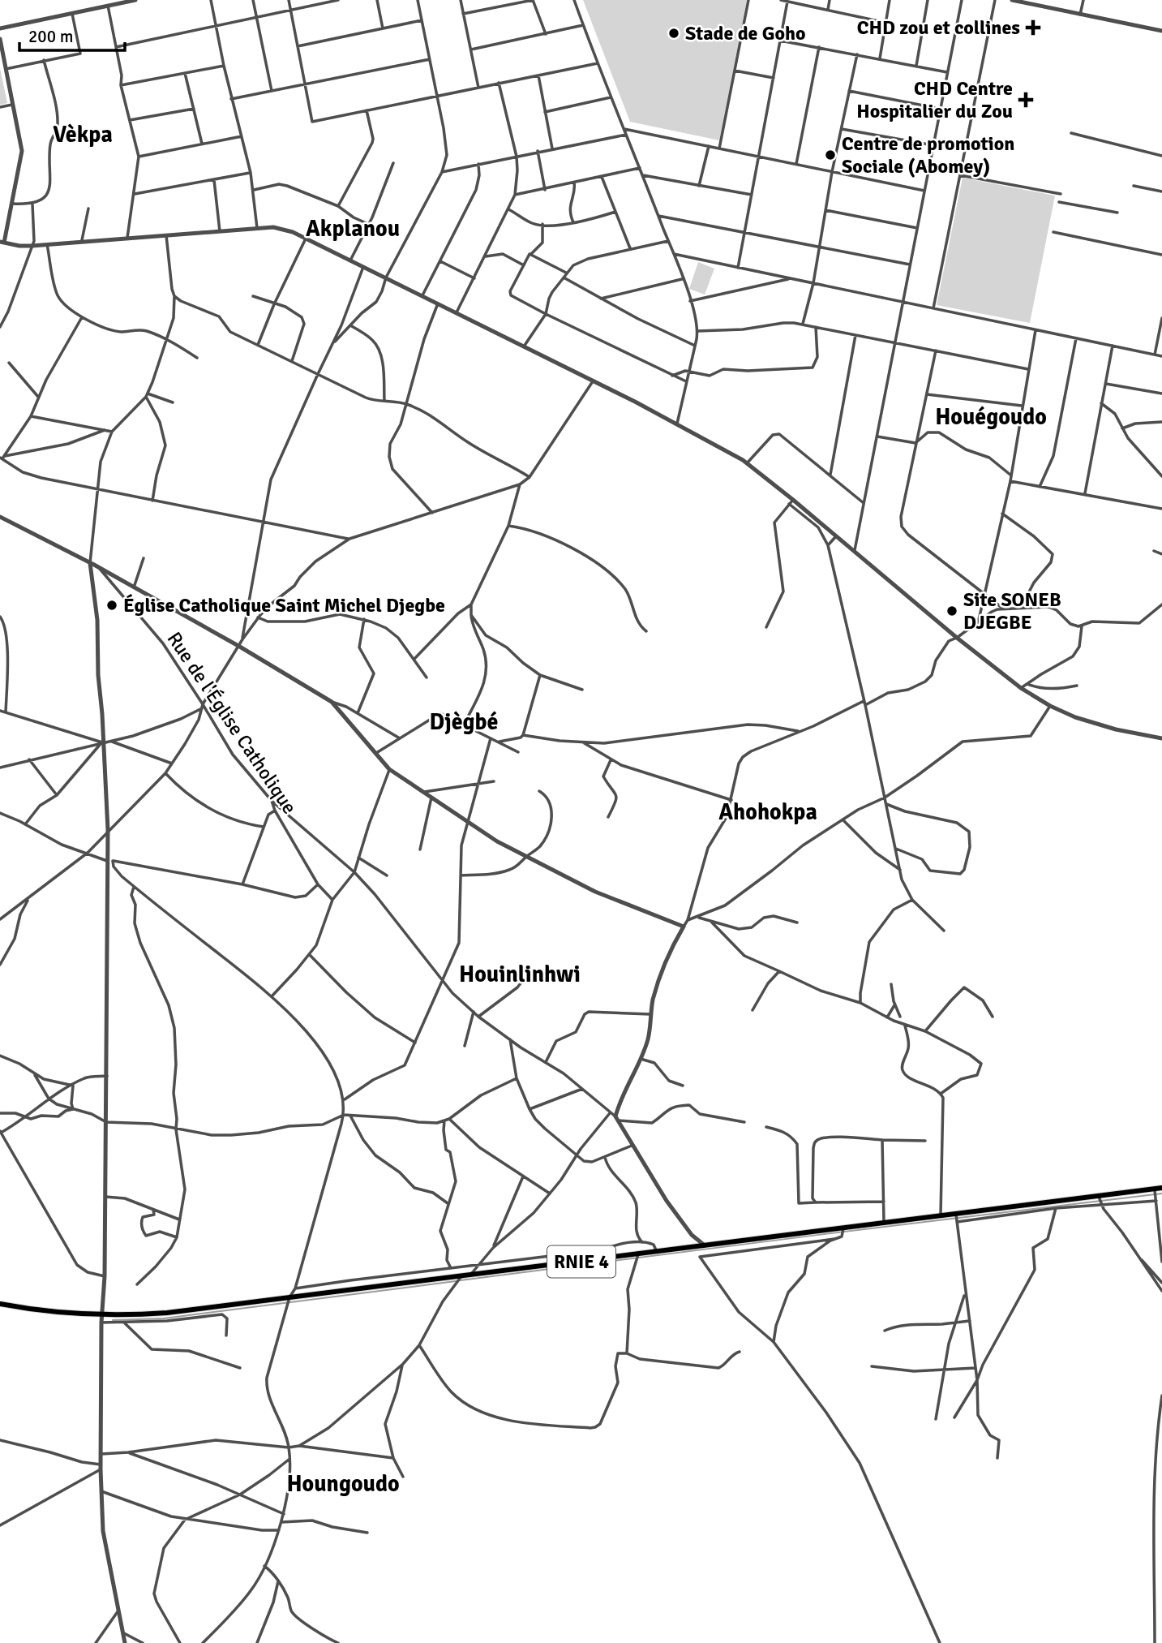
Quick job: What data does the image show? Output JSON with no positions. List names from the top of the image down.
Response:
{
  "streets": {
    "main road": ["RNIE 4"],
    "street": ["Rue de l'Église Catholique"]
  },
  "districts": [
    "Vèkpa",
    "Akplanou",
    "Houégoudo",
    "Djègbé",
    "Ahohokpa",
    "Houinlinhwi",
    "Houngoudo"
  ],
  "places": {
    "health": ["CHD zou et collines", "CHD Centre Hospitalier du Zou"],
    "other": [
      "Stade de Goho",
      "Centre de promotion Sociale (Abomey)",
      "Église Catholique Saint Michel Djegbe",
      "Site SONEB DJEGBE"
    ]
  },
  "scale_bar": "200 m"
}
